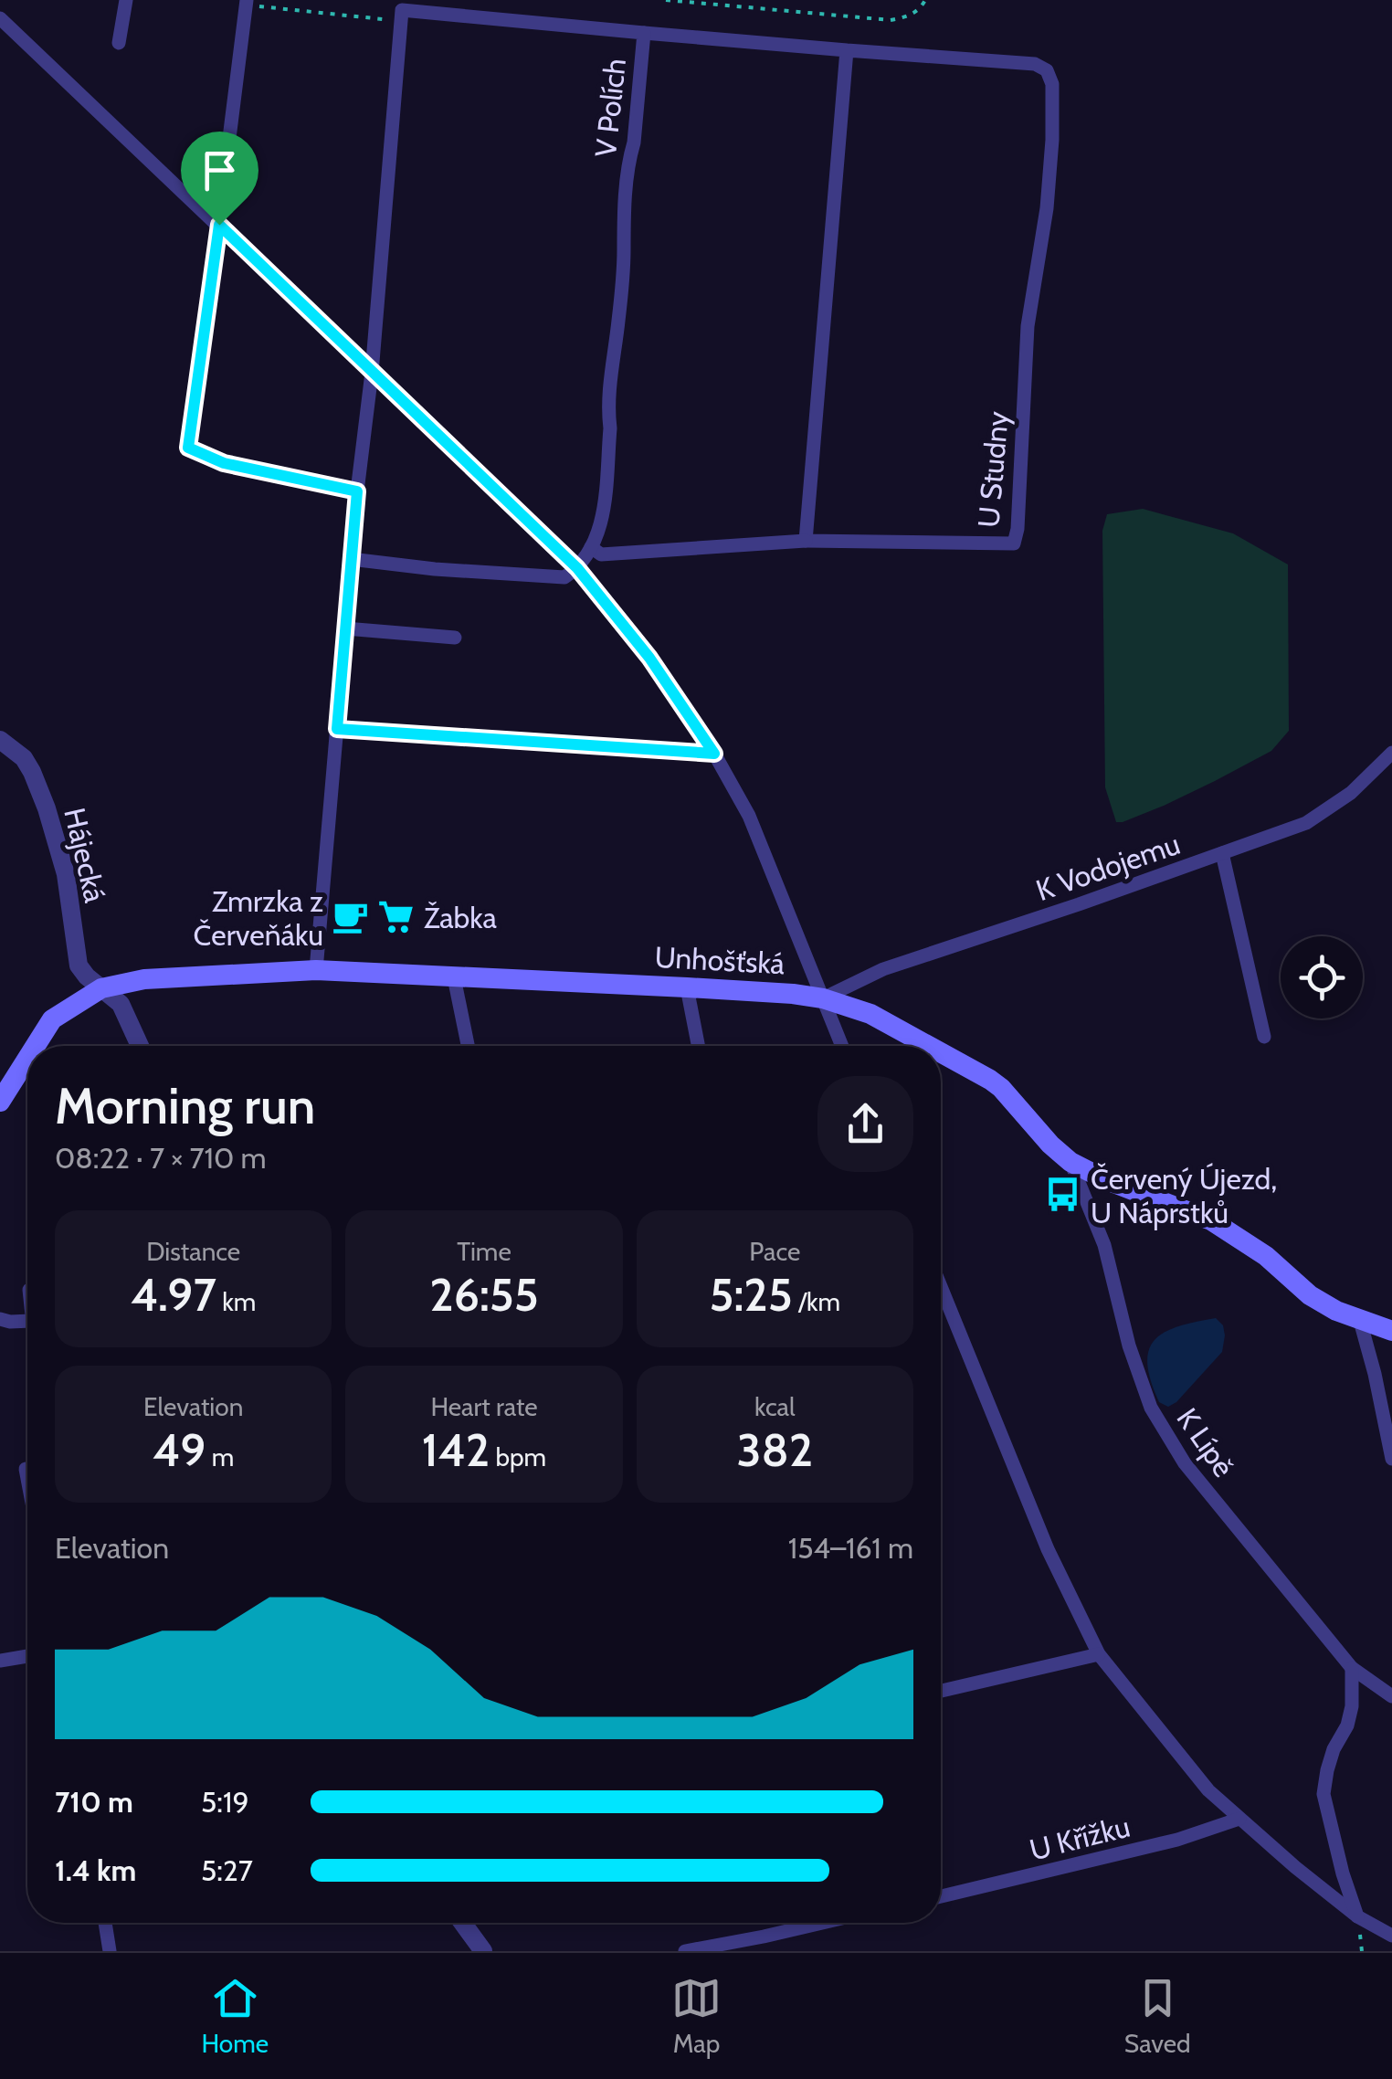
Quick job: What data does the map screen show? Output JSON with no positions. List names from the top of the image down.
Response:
{
  "streets": {
    "main road": ["Unhošťská"],
    "street": [
      "V Polích",
      "U Studny",
      "Hájecká",
      "K Vodojemu",
      "K Lípě",
      "U Křížku"
    ]
  },
  "crossings": [
    ["V Polích", "U Studny"],
    ["Hájecká", "Unhošťská"],
    ["K Vodojemu", "Unhošťská"],
    ["Unhošťská", "K Lípě"]
  ],
  "places": {
    "cafe": ["Zmrzka z Červeňáku"],
    "supermarket": ["Žabka"],
    "bus stop": ["Červený Újezd, U Náprstků"]
  },
  "page": {
    "heading": ["Morning run", "08:22 · 7 × 710 m"],
    "stats": [
      ["Distance", "4.97 km"],
      ["Time", "26:55"],
      ["Pace", "5:25 /km"],
      ["Elevation", "49 m"],
      ["Heart rate", "142 bpm"],
      ["kcal", "382"]
    ],
    "chart": ["Elevation", "154–161 m"],
    "list": [
      {
        "name": "710 m",
        "note": "5:19"
      },
      {
        "name": "1.4 km",
        "note": "5:27"
      }
    ],
    "tabs": ["Home", "Map", "Saved"]
  }
}
